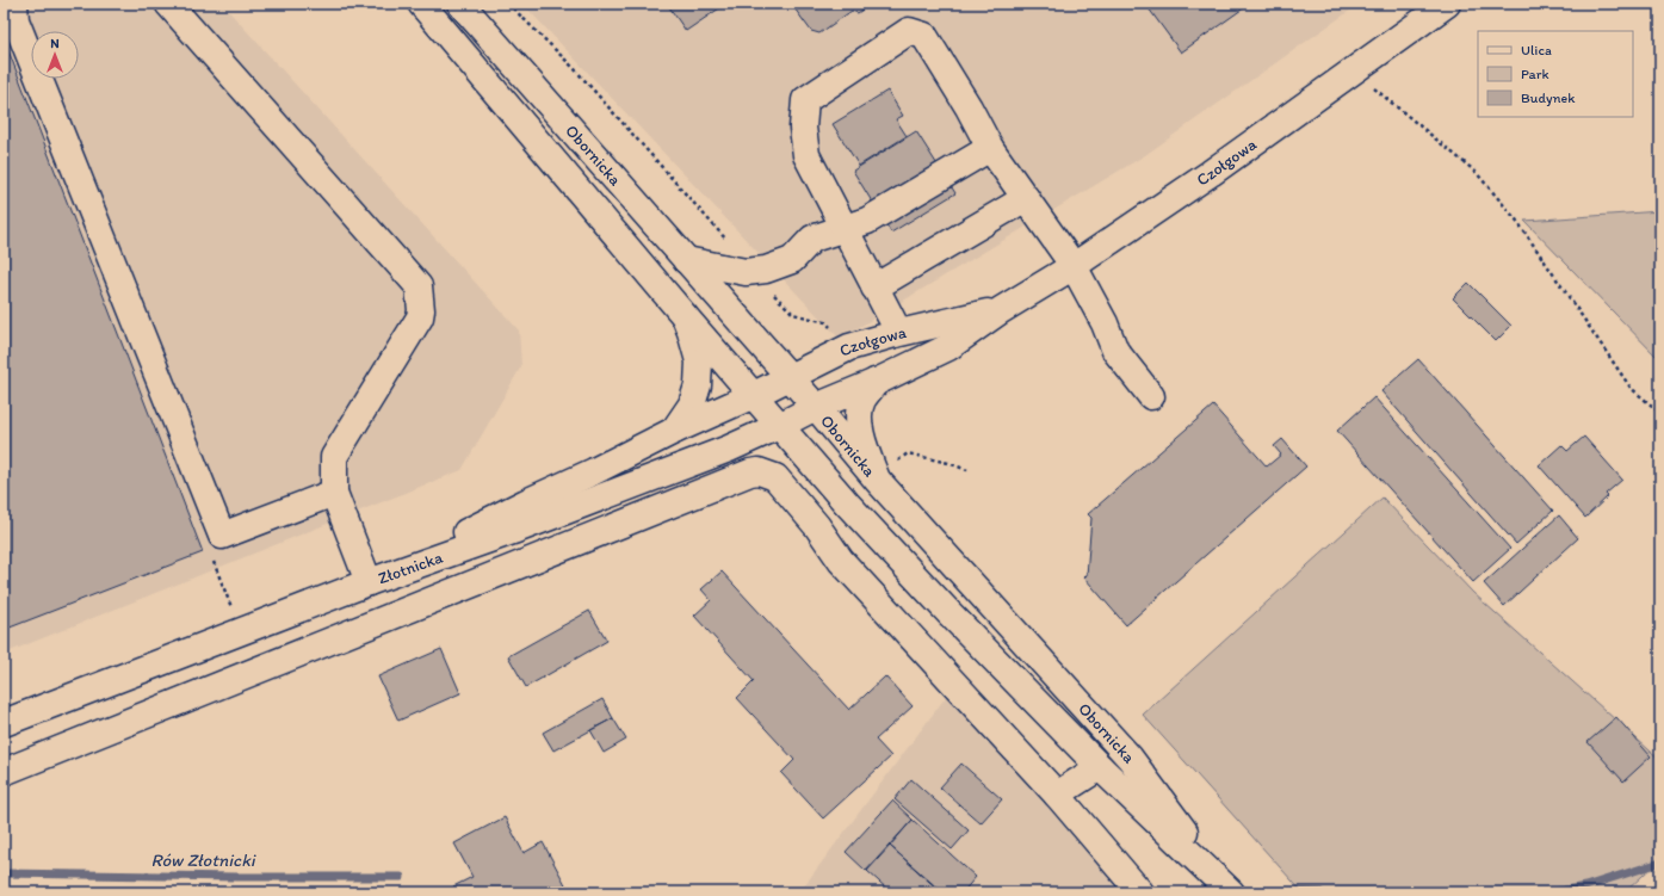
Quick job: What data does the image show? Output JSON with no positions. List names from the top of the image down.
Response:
{
  "streets": {
    "street": ["Obornicka", "Czołgowa", "Złotnicka"]
  },
  "crossings": [
    ["Obornicka", "Czołgowa"],
    ["Obornicka", "Złotnicka"],
    ["Czołgowa", "Złotnicka"]
  ],
  "water": ["Rów Złotnicki"],
  "legend": ["Ulica", "Park", "Budynek"],
  "north": "top"
}
